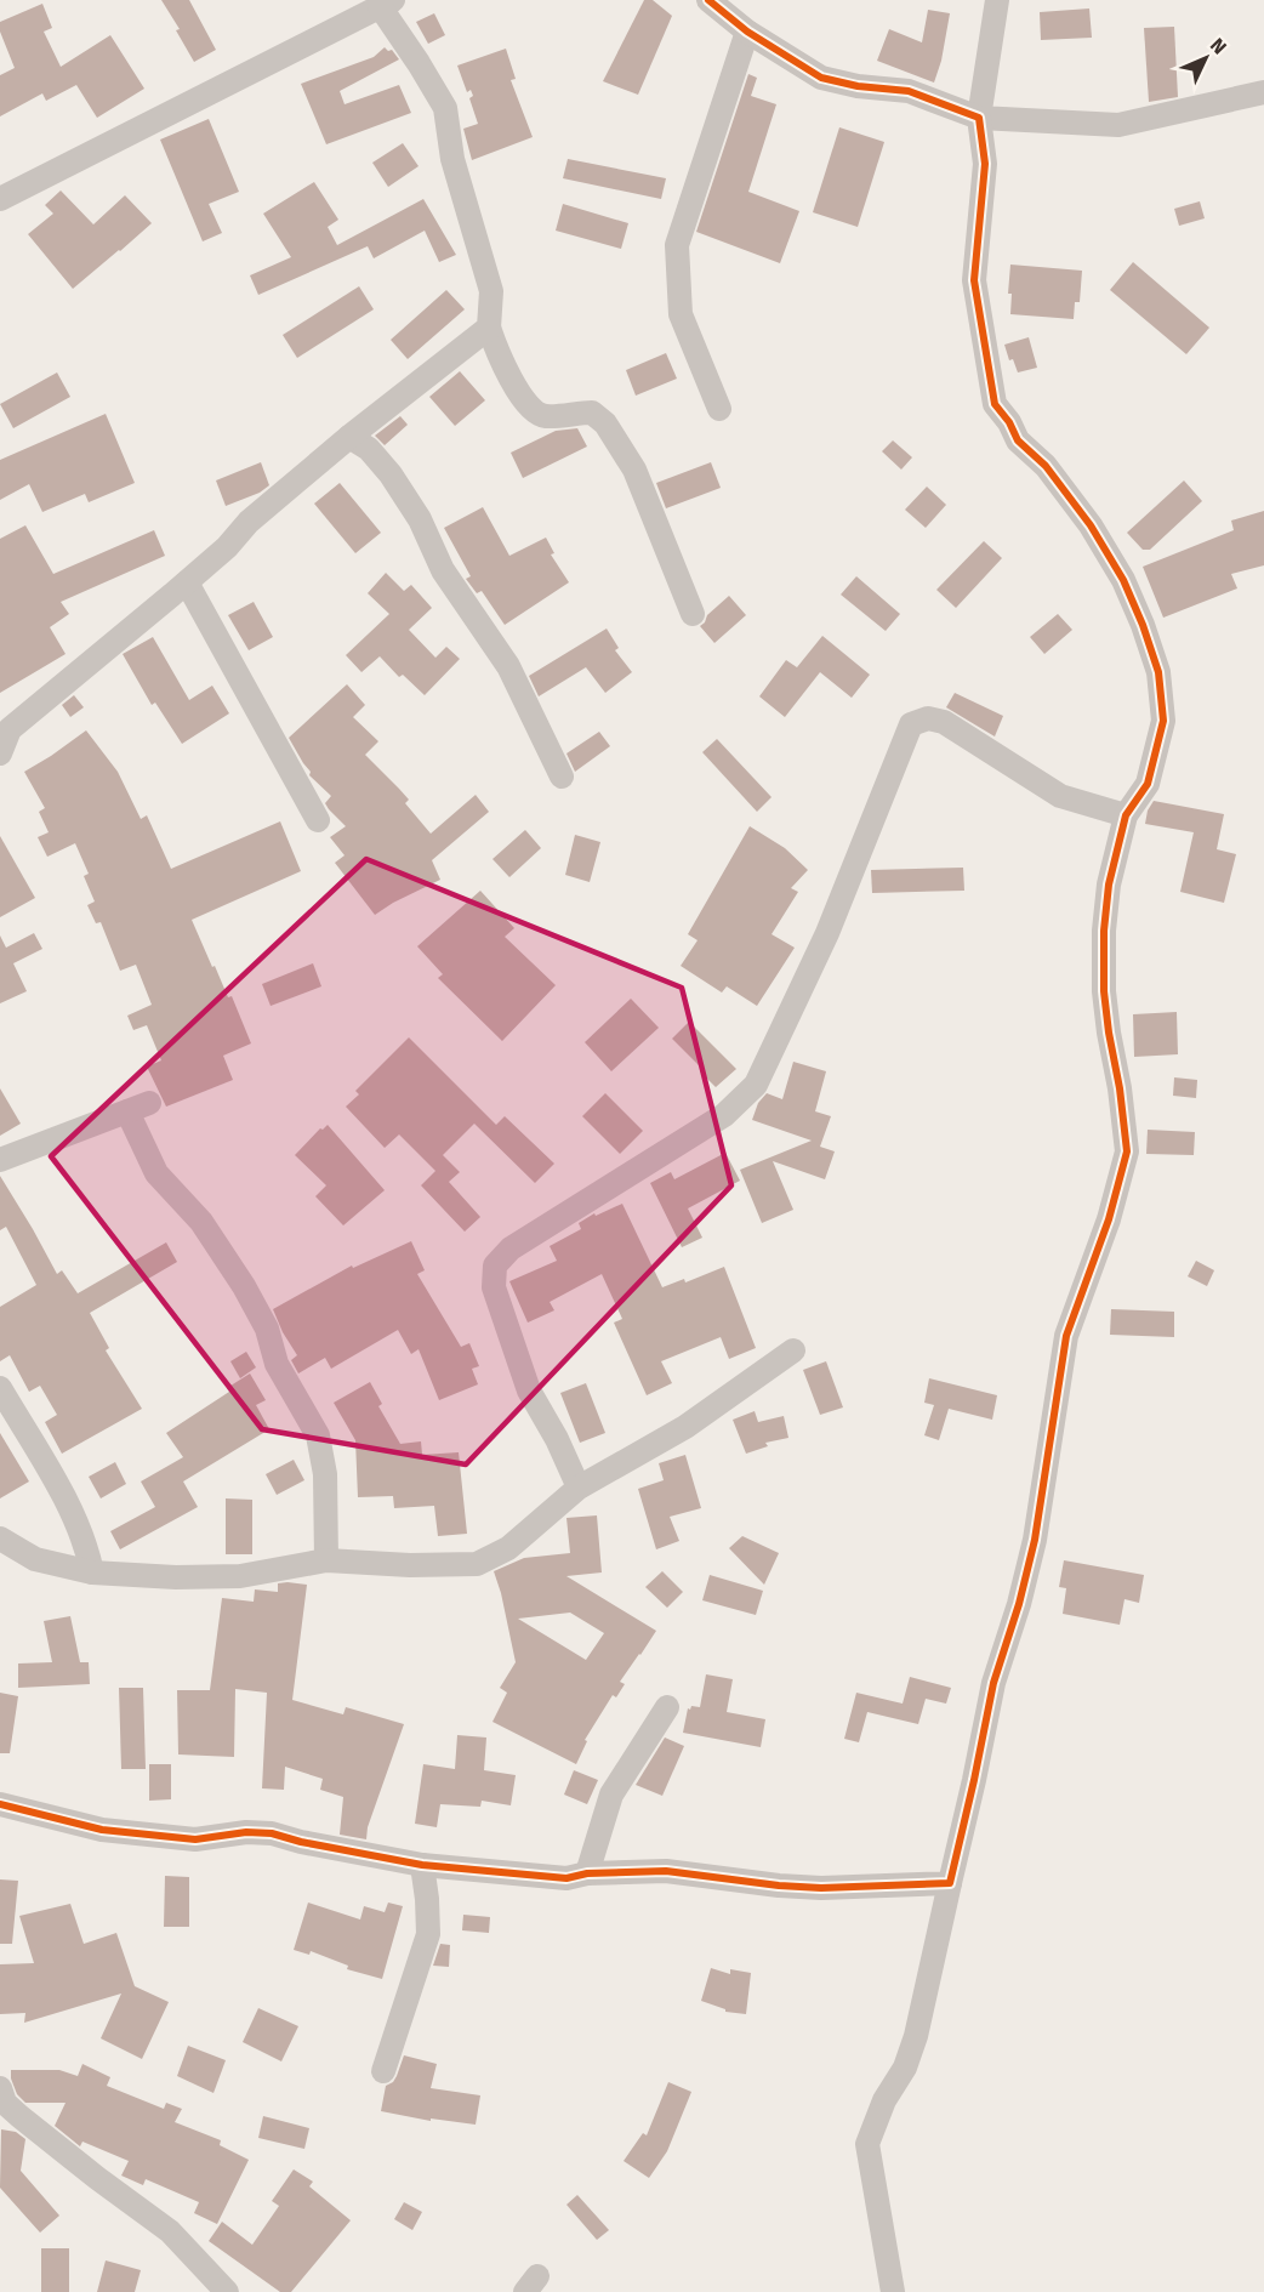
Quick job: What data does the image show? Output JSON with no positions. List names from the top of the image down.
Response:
{
  "north": "top right"
}
